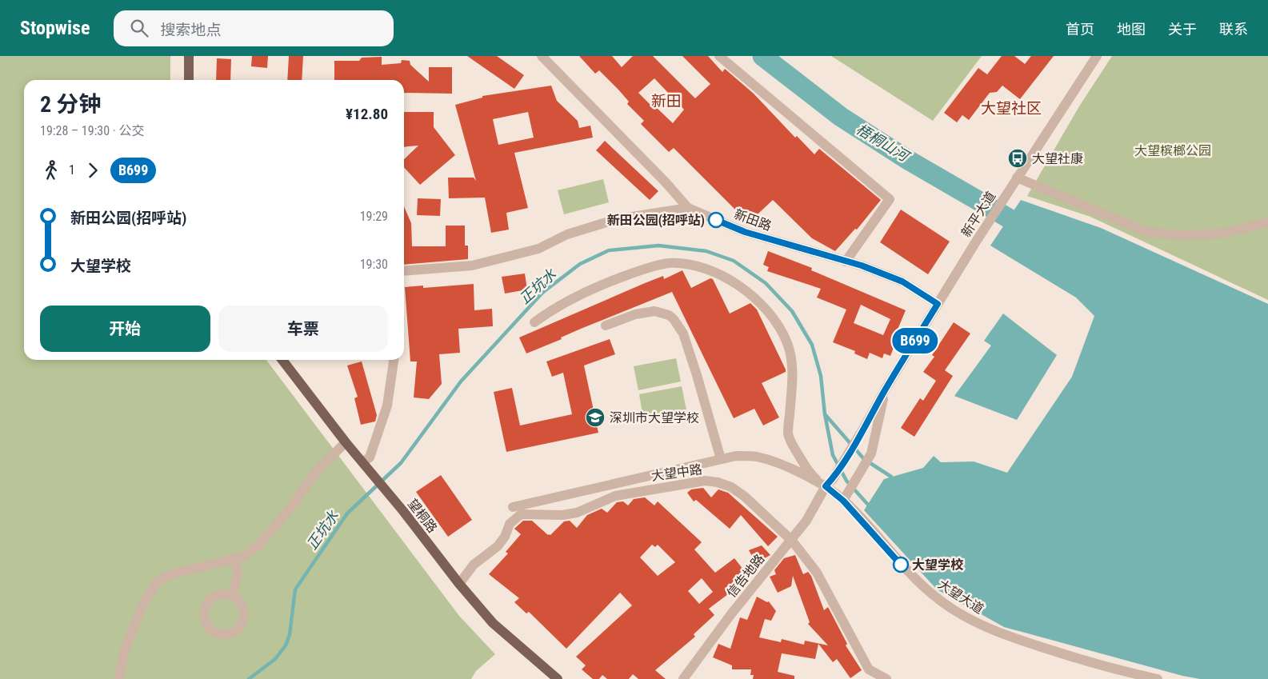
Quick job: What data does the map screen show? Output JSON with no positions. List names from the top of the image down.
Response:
{
  "streets": {
    "main road": ["望桐路"],
    "street": [
      "新平大道",
      "新田路",
      "大望中路",
      "信告地路",
      "大望大道"
    ]
  },
  "crossings": [
    ["新平大道", "新田路"],
    ["新平大道", "信告地路"],
    ["新平大道", "大望大道"],
    ["大望中路", "望桐路"],
    ["大望中路", "信告地路"],
    ["信告地路", "大望大道"]
  ],
  "districts": ["新田", "大望社区"],
  "water": ["梧桐山河", "正坑水"],
  "parks": ["大望槟榔公园"],
  "places": {
    "bus stop": ["大望社康"],
    "other": ["新田公园(招呼站)", "大望学校"],
    "school or university": ["深圳市大望学校"]
  },
  "lines": ["bus line B699"],
  "page": {
    "header": "Stopwise",
    "search": "搜索地点",
    "nav": [
      "首页",
      "地图",
      "关于",
      "联系"
    ],
    "on_map": "B699",
    "heading": ["2 分钟", "19:28 – 19:30 · 公交", "¥12.80"],
    "legs": ["1", "B699"],
    "list": [
      {
        "name": "新田公园(招呼站)",
        "value": "19:29"
      },
      {
        "name": "大望学校",
        "value": "19:30"
      }
    ],
    "buttons": ["开始", "车票"]
  }
}
